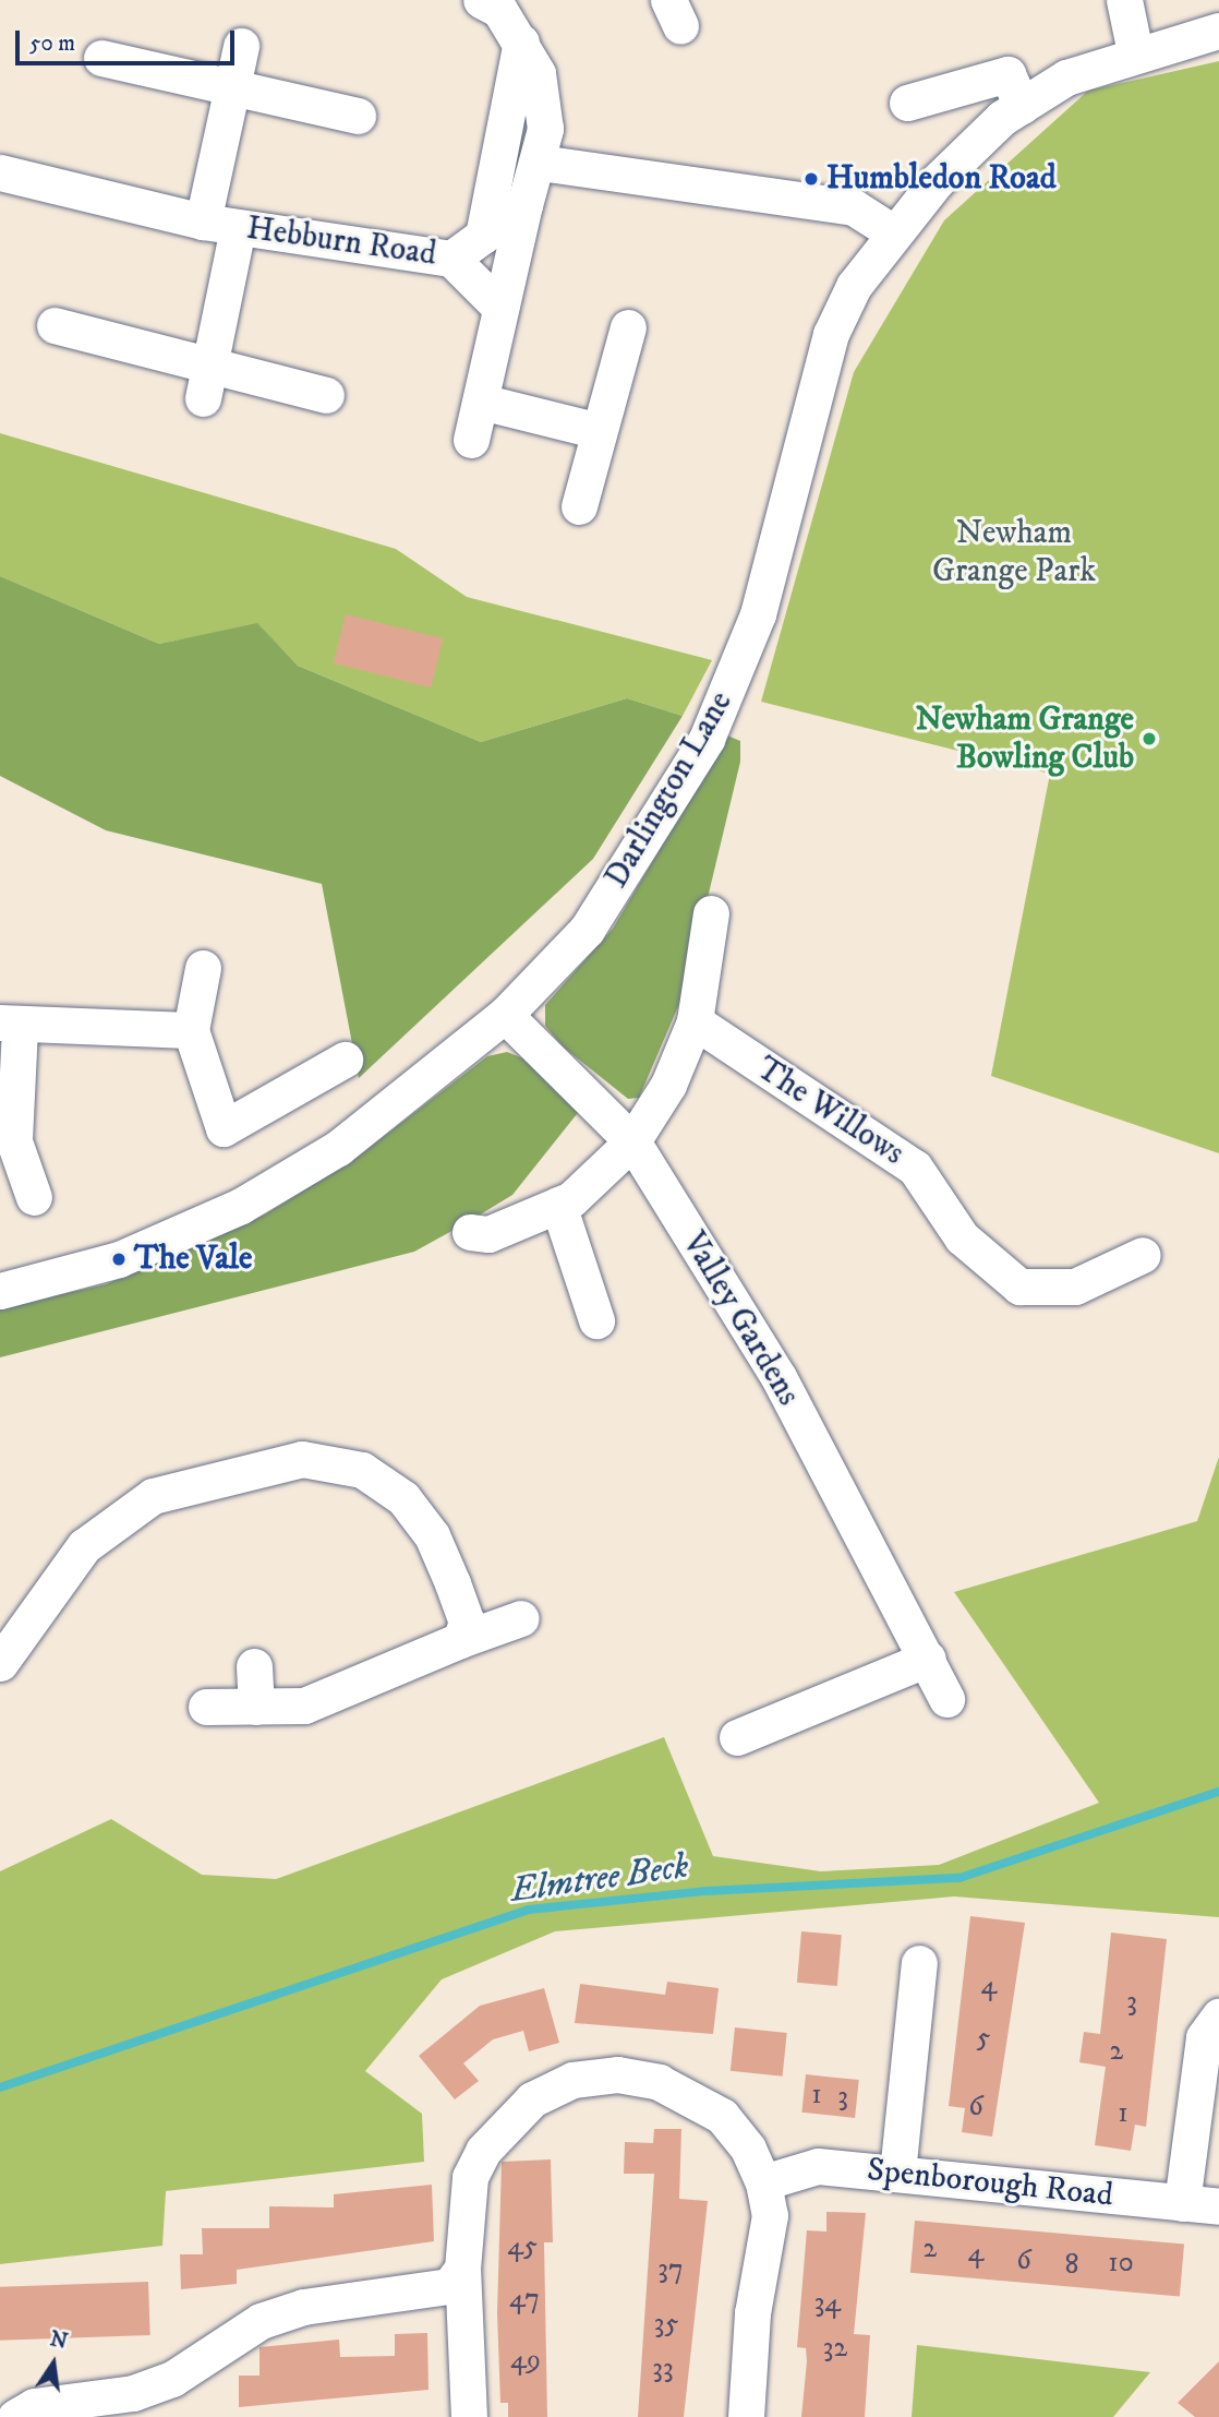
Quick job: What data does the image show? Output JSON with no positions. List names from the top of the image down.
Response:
{
  "streets": {
    "street": [
      "Hebburn Road",
      "Darlington Lane",
      "The Willows",
      "Valley Gardens",
      "Spenborough Road"
    ]
  },
  "crossings": [
    ["Darlington Lane", "Valley Gardens"]
  ],
  "water": ["Elmtree Beck"],
  "parks": ["Newham Grange Park"],
  "places": ["Humbledon Road", "Newham Grange Bowling Club", "The Vale"],
  "house_numbers": [
    "4",
    "3",
    "5",
    "2",
    "1",
    "3",
    "6",
    "1",
    "45",
    "2",
    "4",
    "6",
    "10",
    "8",
    "37",
    "47",
    "34",
    "35",
    "32",
    "49",
    "33"
  ],
  "scale_bar": "50 m",
  "north": "top"
}
